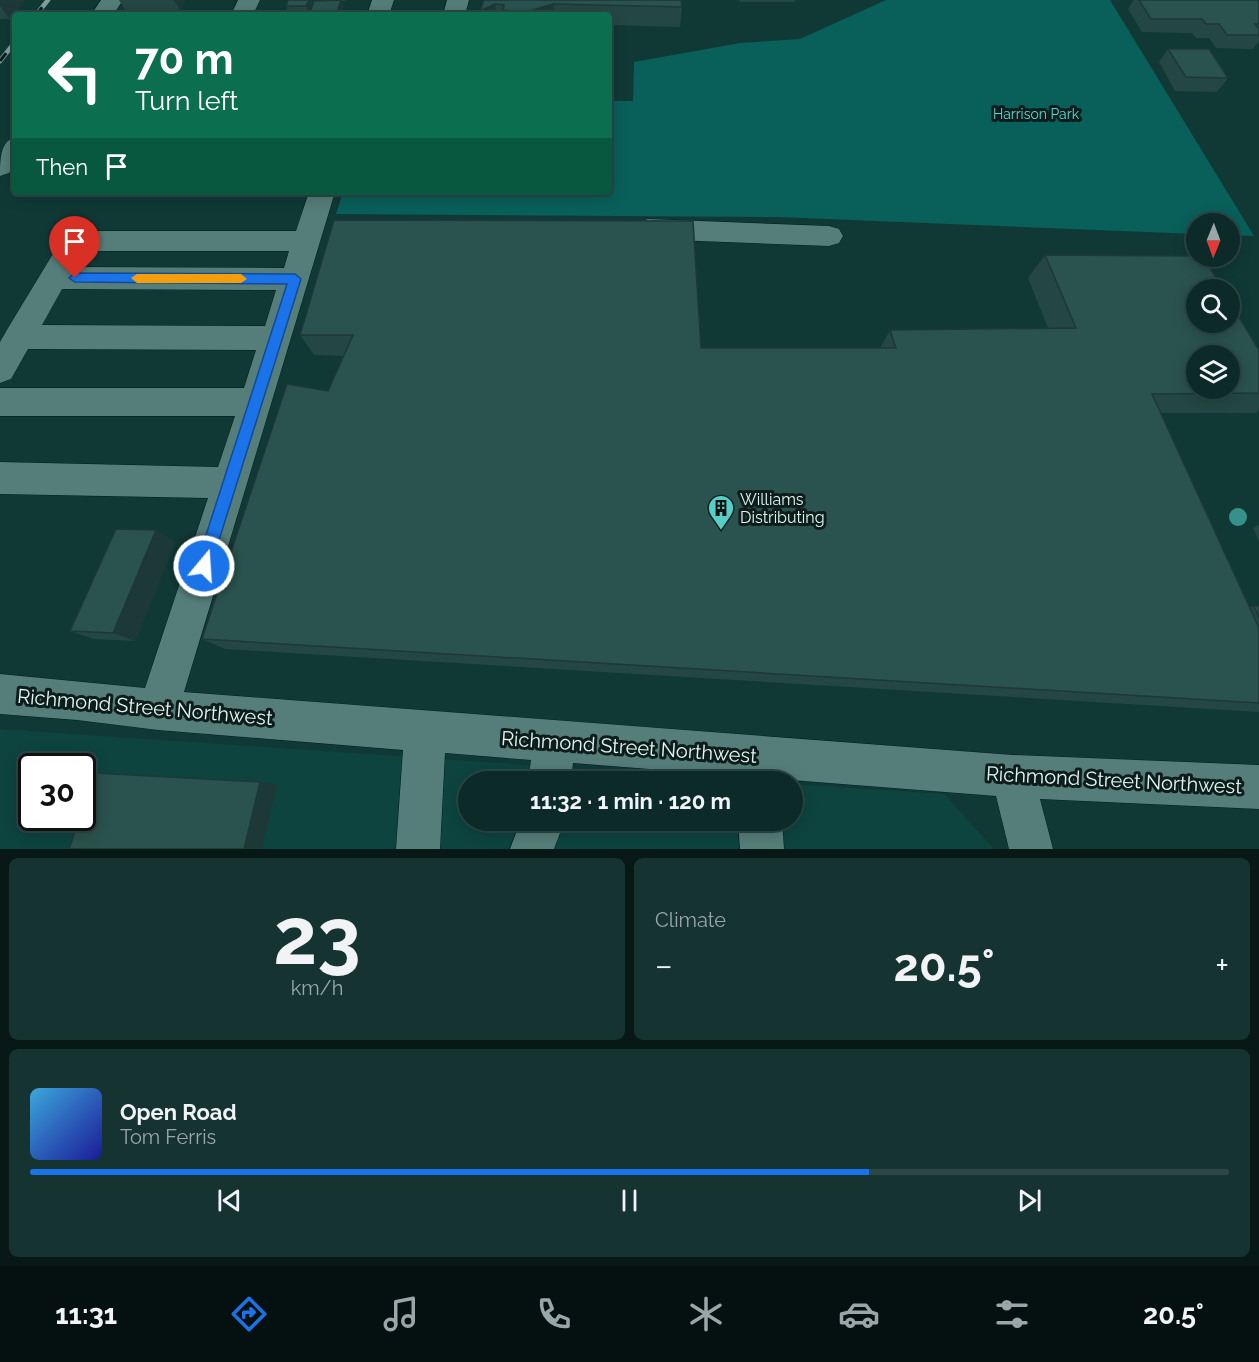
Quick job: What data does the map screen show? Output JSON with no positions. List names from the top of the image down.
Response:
{
  "streets": {
    "street": ["Richmond Street Northwest"]
  },
  "parks": ["Harrison Park"],
  "places": {
    "building": ["Williams Distributing"]
  },
  "north": "bottom",
  "page": {
    "turn": ["70 m", "Turn left"],
    "then": "Then",
    "limit": "30",
    "trip": "11:32 · 1 min · 120 m",
    "tile": [
      ["23", "km/h"],
      "Climate"
    ],
    "heat": ["−", "20.5°", "+"],
    "song": ["Open Road", "Tom Ferris"],
    "tabs": ["11:31", "20.5°"]
  }
}
